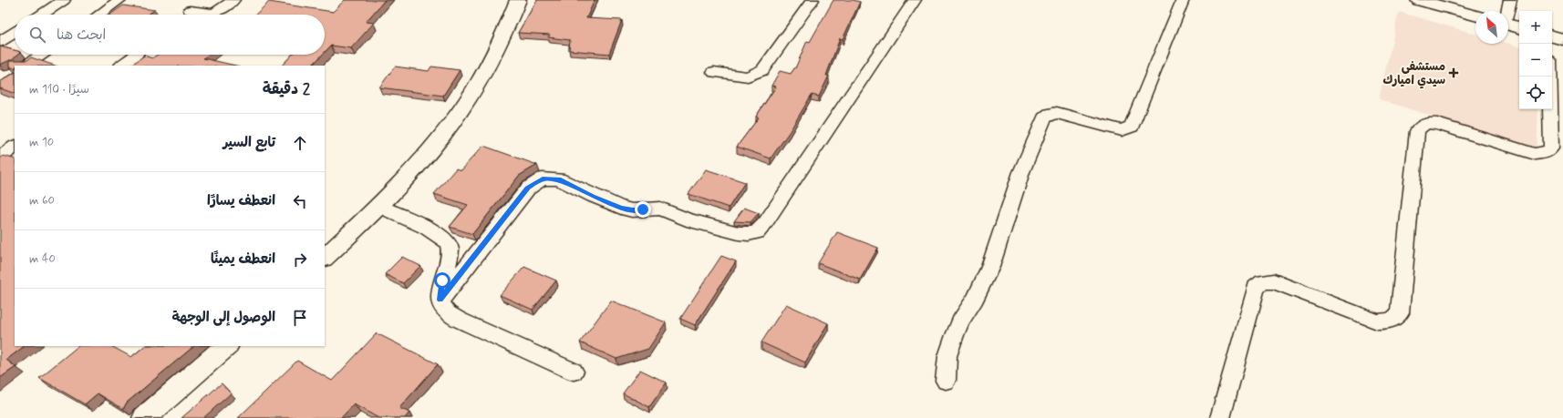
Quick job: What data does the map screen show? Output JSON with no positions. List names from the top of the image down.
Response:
{
  "places": {
    "health": ["مستشفى سيدي اميارك"]
  },
  "north": "top left",
  "page": {
    "map_buttons": ["+", "−"],
    "search": "ابحث هنا",
    "heading": ["2 دقيقة", "سيرًا · 110 m"],
    "list": [
      ["تابع السير", "10 m"],
      ["انعطف يسارًا", "60 m"],
      ["انعطف يمينًا", "40 m"],
      "الوصول إلى الوجهة"
    ]
  }
}
